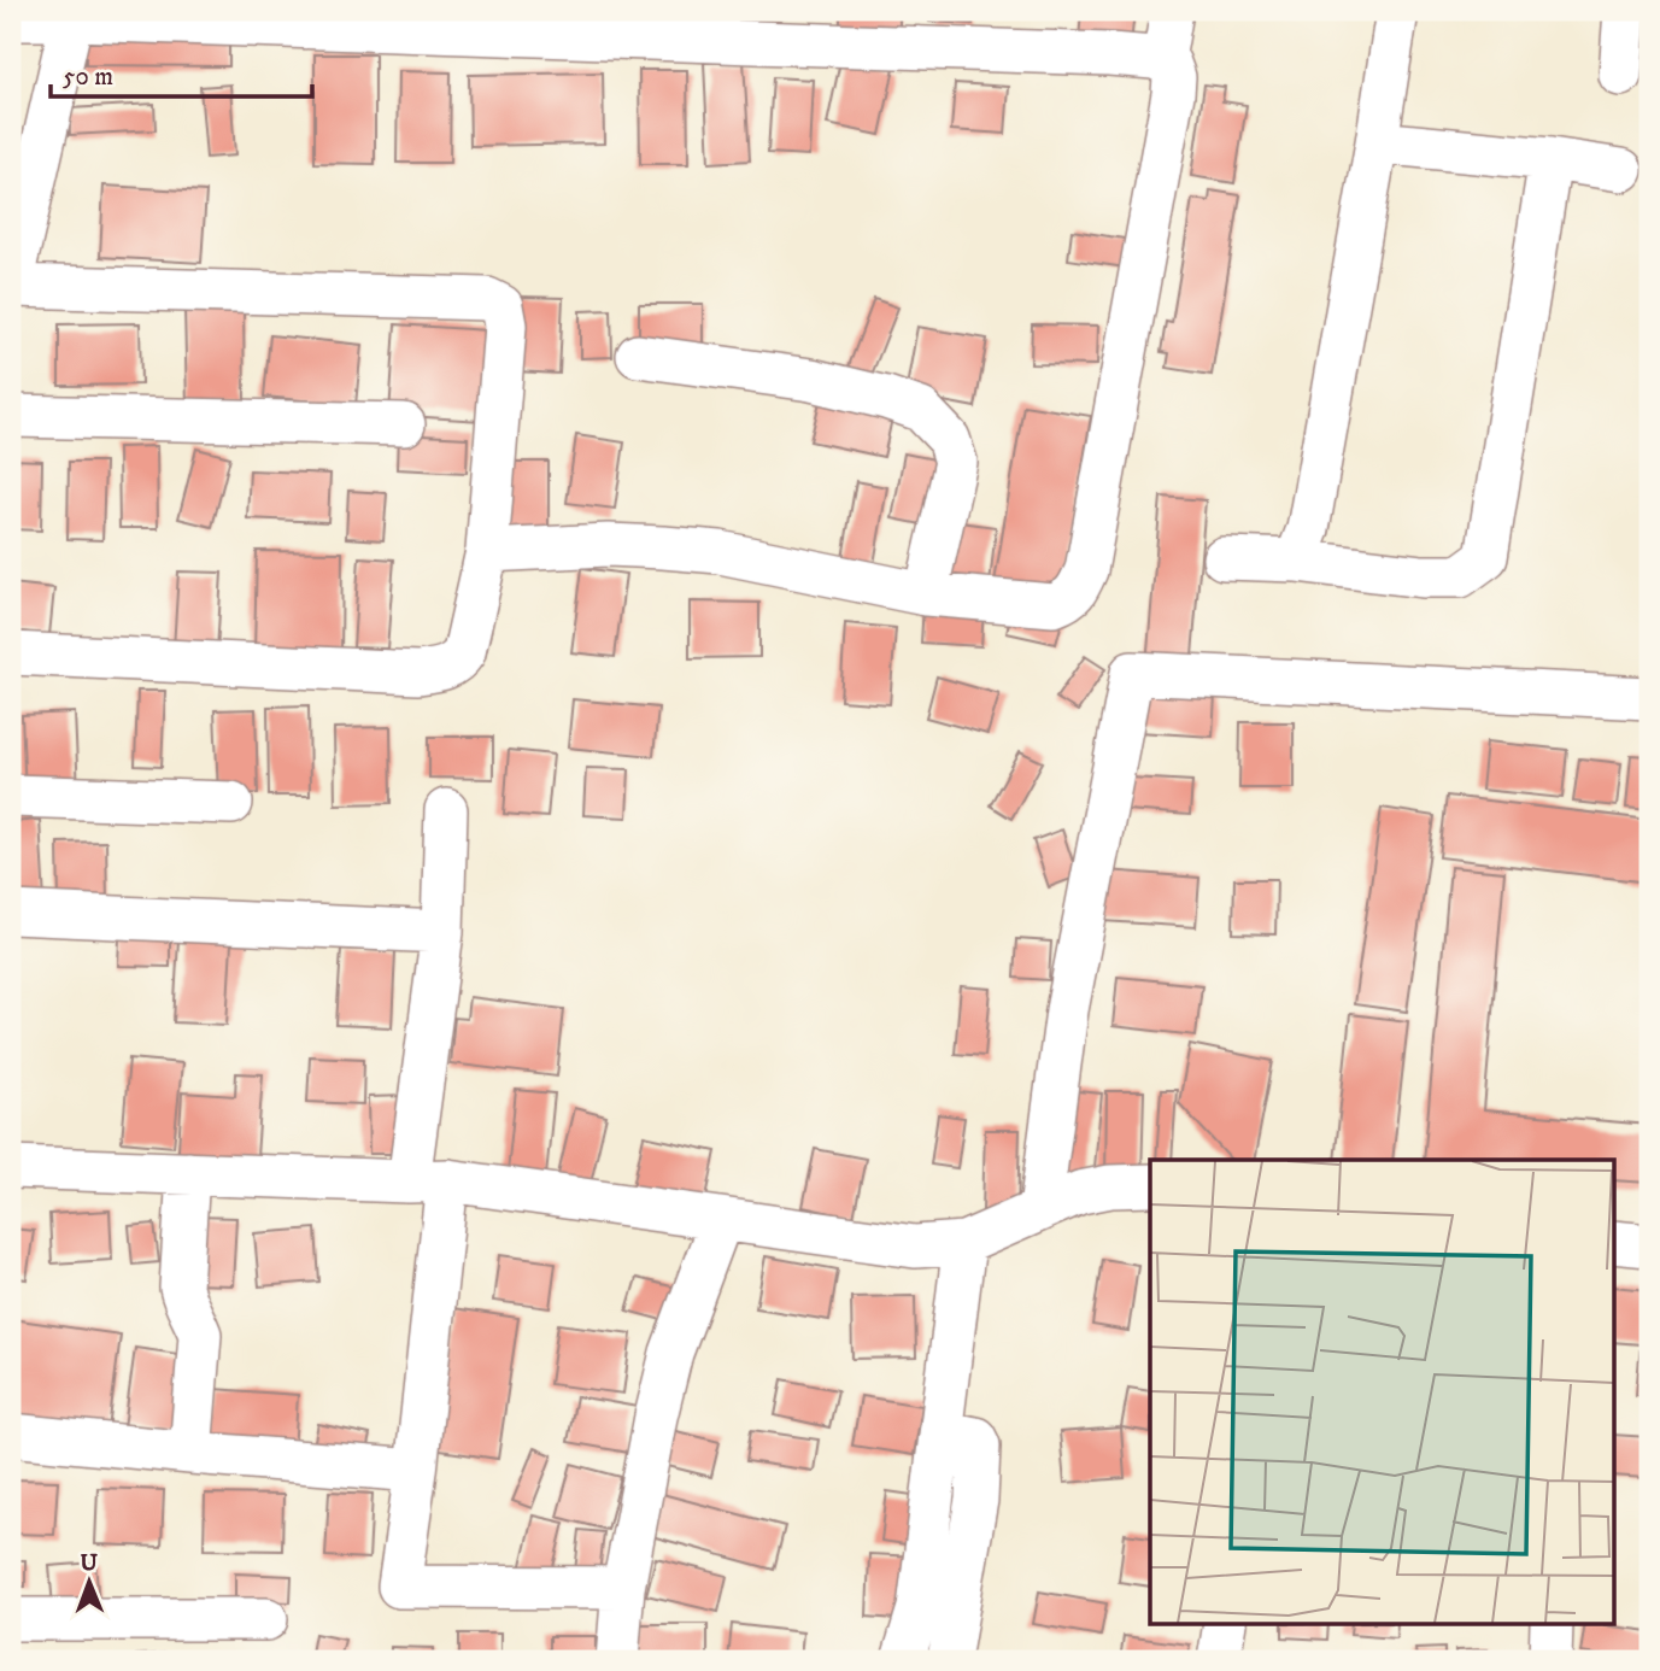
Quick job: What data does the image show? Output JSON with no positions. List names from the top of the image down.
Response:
{
  "scale_bar": "50 m",
  "north": "top"
}
